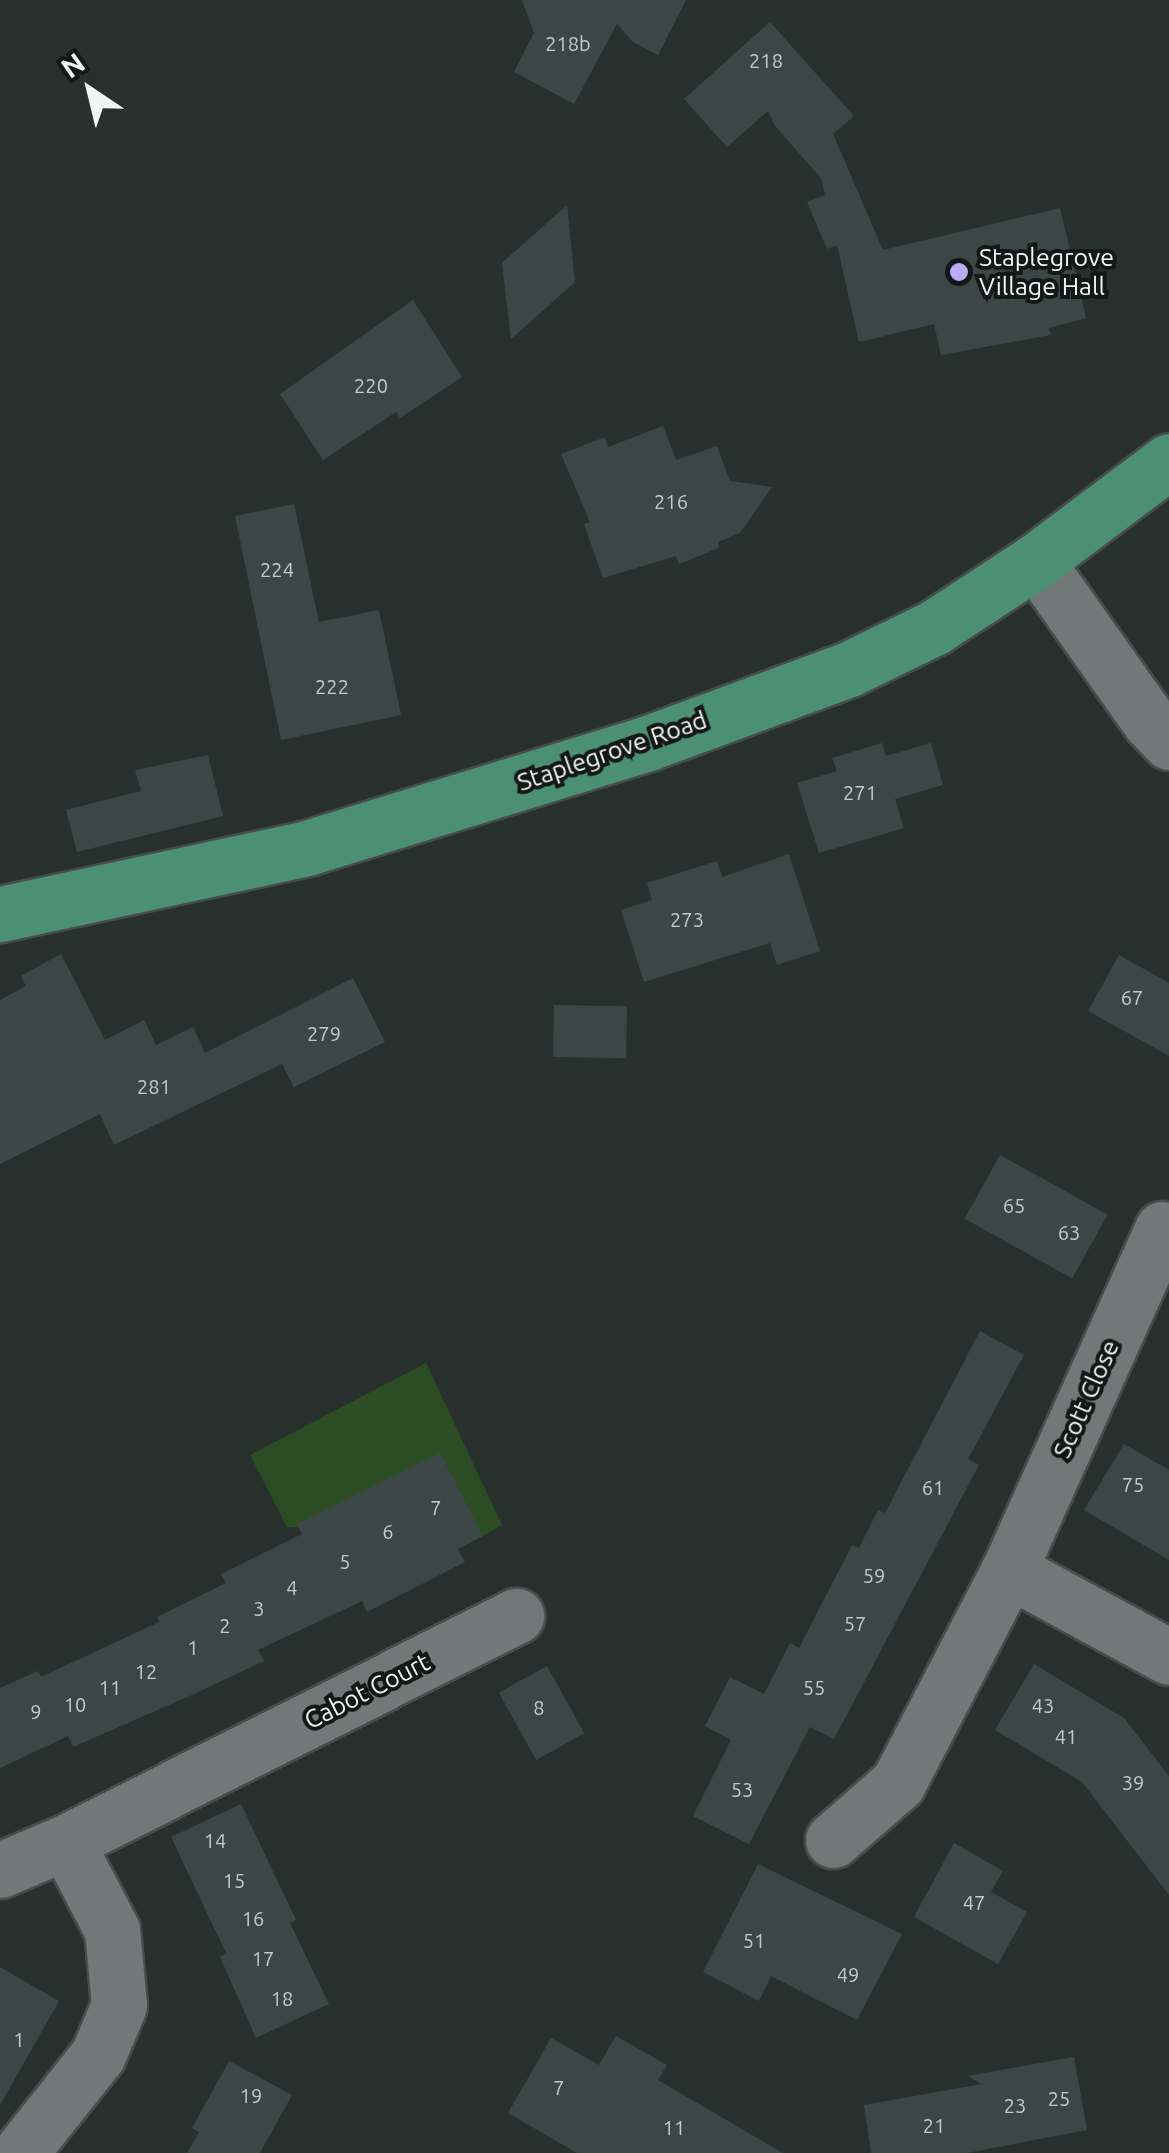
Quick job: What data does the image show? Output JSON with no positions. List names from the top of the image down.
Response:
{
  "streets": {
    "main road": ["Staplegrove Road"],
    "street": ["Scott Close", "Cabot Court"]
  },
  "places": ["Staplegrove Village Hall"],
  "house_numbers": [
    "218b",
    "218",
    "220",
    "216",
    "224",
    "222",
    "271",
    "273",
    "67",
    "279",
    "281",
    "65",
    "63",
    "75",
    "61",
    "7",
    "6",
    "5",
    "59",
    "4",
    "3",
    "57",
    "2",
    "1",
    "12",
    "11",
    "55",
    "10",
    "43",
    "8",
    "9",
    "41",
    "39",
    "53",
    "14",
    "15",
    "47",
    "16",
    "51",
    "17",
    "49",
    "18",
    "1",
    "7",
    "19",
    "25",
    "23",
    "21",
    "11"
  ],
  "north": "top left"
}
